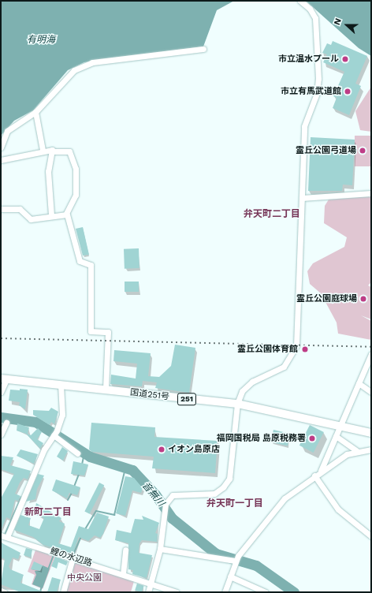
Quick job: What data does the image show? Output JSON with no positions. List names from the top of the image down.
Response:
{
  "streets": {
    "highway": ["国道251号", "251"],
    "street": ["鯉の水辺路"]
  },
  "districts": ["弁天町二丁目", "弁天町一丁目", "新町二丁目"],
  "water": ["有明海", "音無川"],
  "parks": ["中央公園"],
  "places": [
    "市立温水プール",
    "市立有馬武道館",
    "霊丘公園弓道場",
    "霊丘公園庭球場",
    "霊丘公園体育館",
    "福岡国税局 島原税務署",
    "イオン島原店"
  ],
  "north": "left"
}
